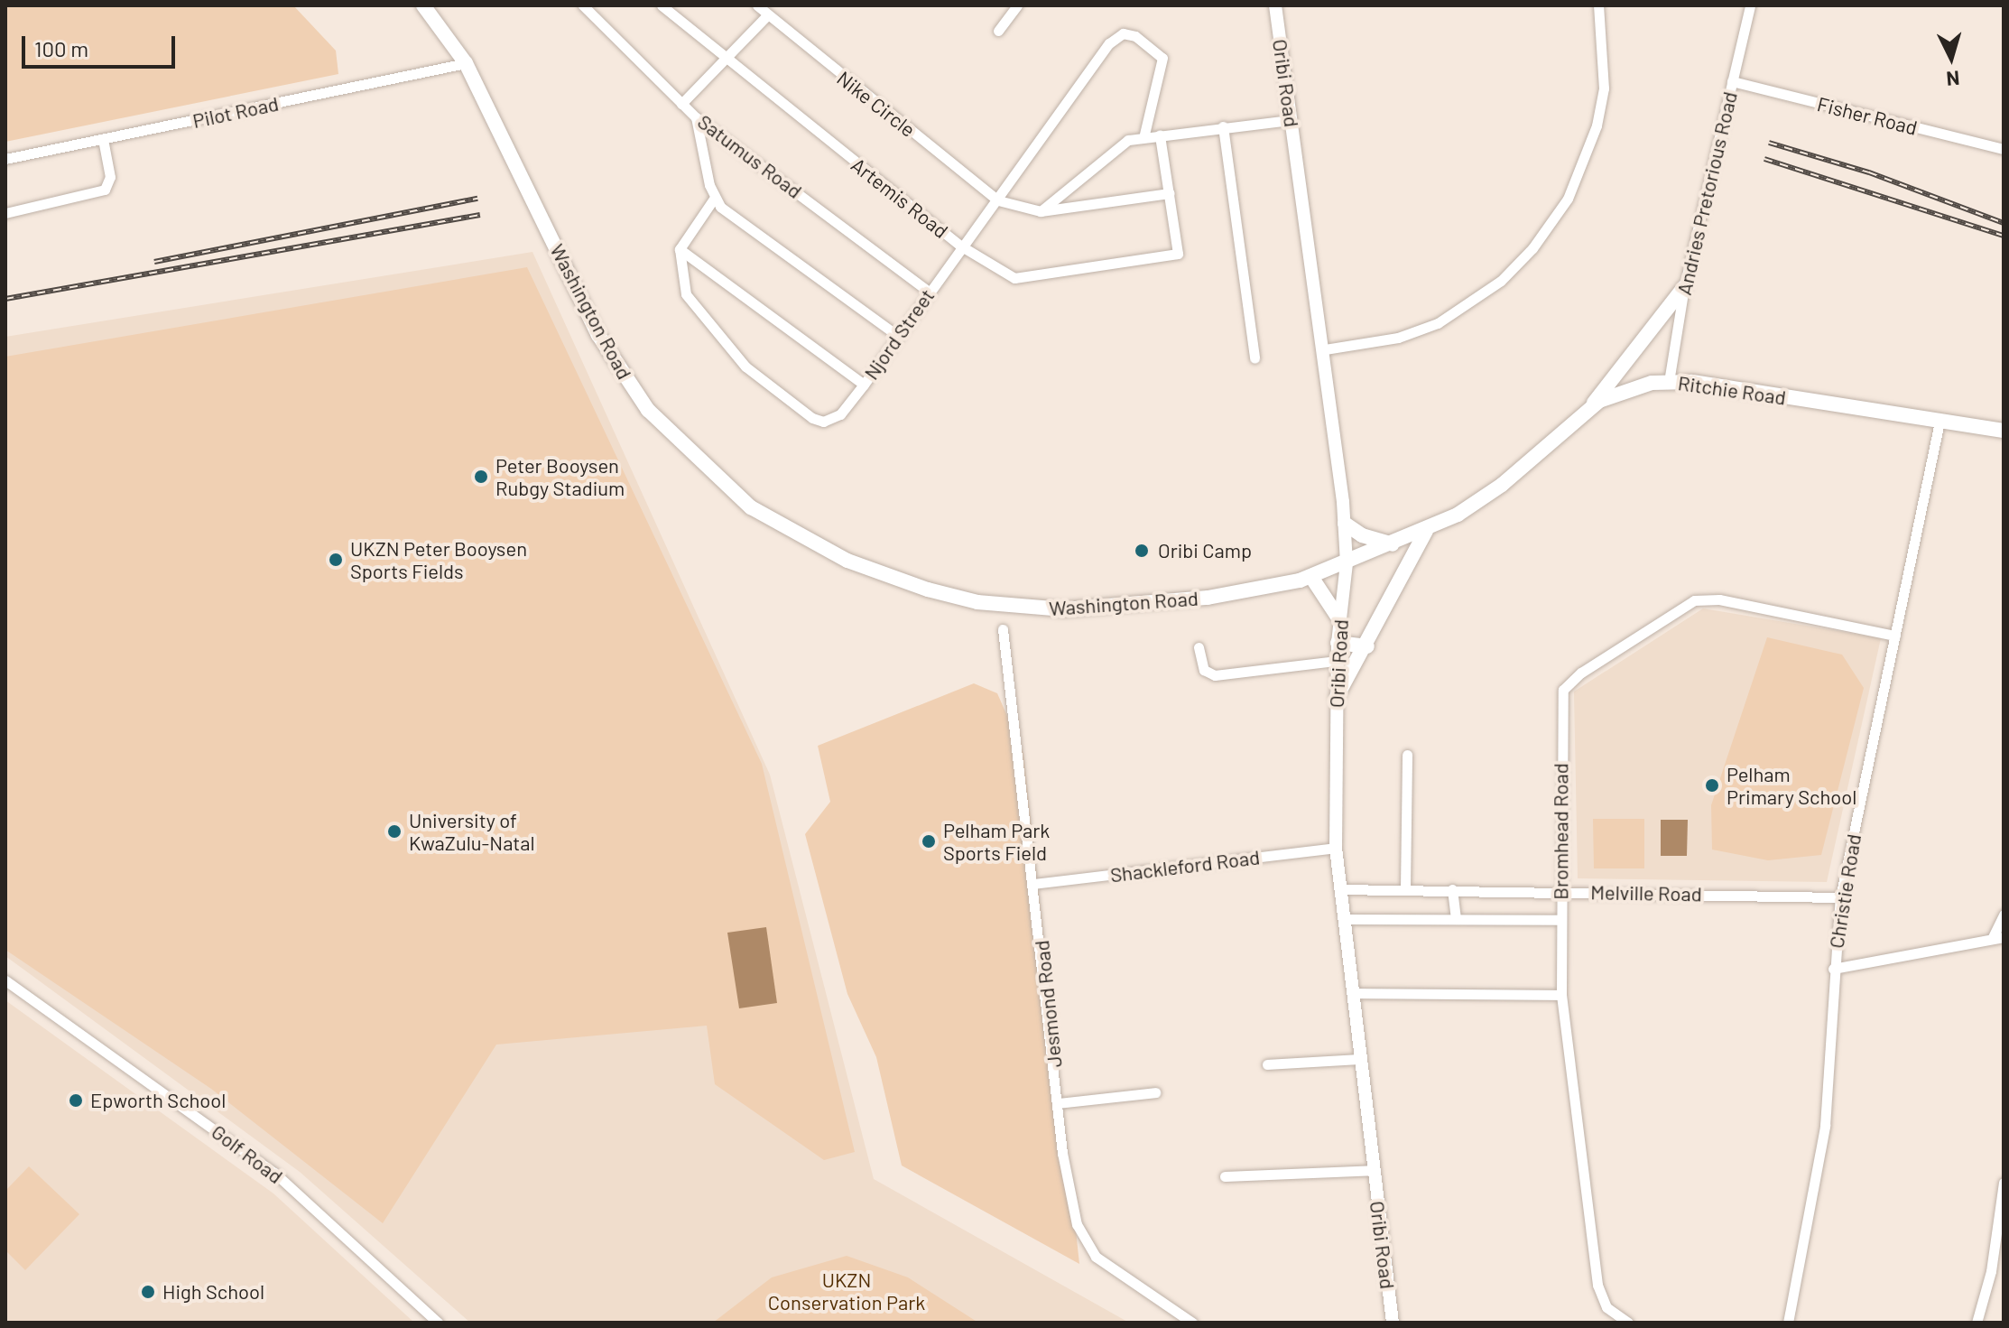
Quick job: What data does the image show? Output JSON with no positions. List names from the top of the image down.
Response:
{
  "streets": {
    "main road": ["Washington Road", "Ritchie Road"],
    "street": [
      "Oribi Road",
      "Nike Circle",
      "Pilot Road",
      "Fisher Road",
      "Satumus Road",
      "Andries Pretorious Road",
      "Artemis Road",
      "Njord Street",
      "Bromhead Road",
      "Shackleford Road",
      "Christie Road",
      "Melville Road",
      "Jesmond Road",
      "Golf Road"
    ]
  },
  "crossings": [
    ["Oribi Road", "Washington Road"],
    ["Oribi Road", "Shackleford Road"],
    ["Oribi Road", "Melville Road"],
    ["Nike Circle", "Njord Street"],
    ["Pilot Road", "Washington Road"],
    ["Fisher Road", "Andries Pretorious Road"],
    ["Satumus Road", "Njord Street"],
    ["Andries Pretorious Road", "Ritchie Road"],
    ["Artemis Road", "Njord Street"],
    ["Washington Road", "Ritchie Road"],
    ["Ritchie Road", "Christie Road"],
    ["Bromhead Road", "Christie Road"],
    ["Bromhead Road", "Melville Road"],
    ["Shackleford Road", "Jesmond Road"],
    ["Christie Road", "Melville Road"]
  ],
  "parks": ["UKZN Conservation Park"],
  "places": [
    "Peter Booysen Rubgy Stadium",
    "Oribi Camp",
    "UKZN Peter Booysen Sports Fields",
    "Pelham Primary School",
    "University of KwaZulu-Natal",
    "Pelham Park Sports Field",
    "Epworth School",
    "High School"
  ],
  "scale_bar": "100 m",
  "north": "bottom"
}
